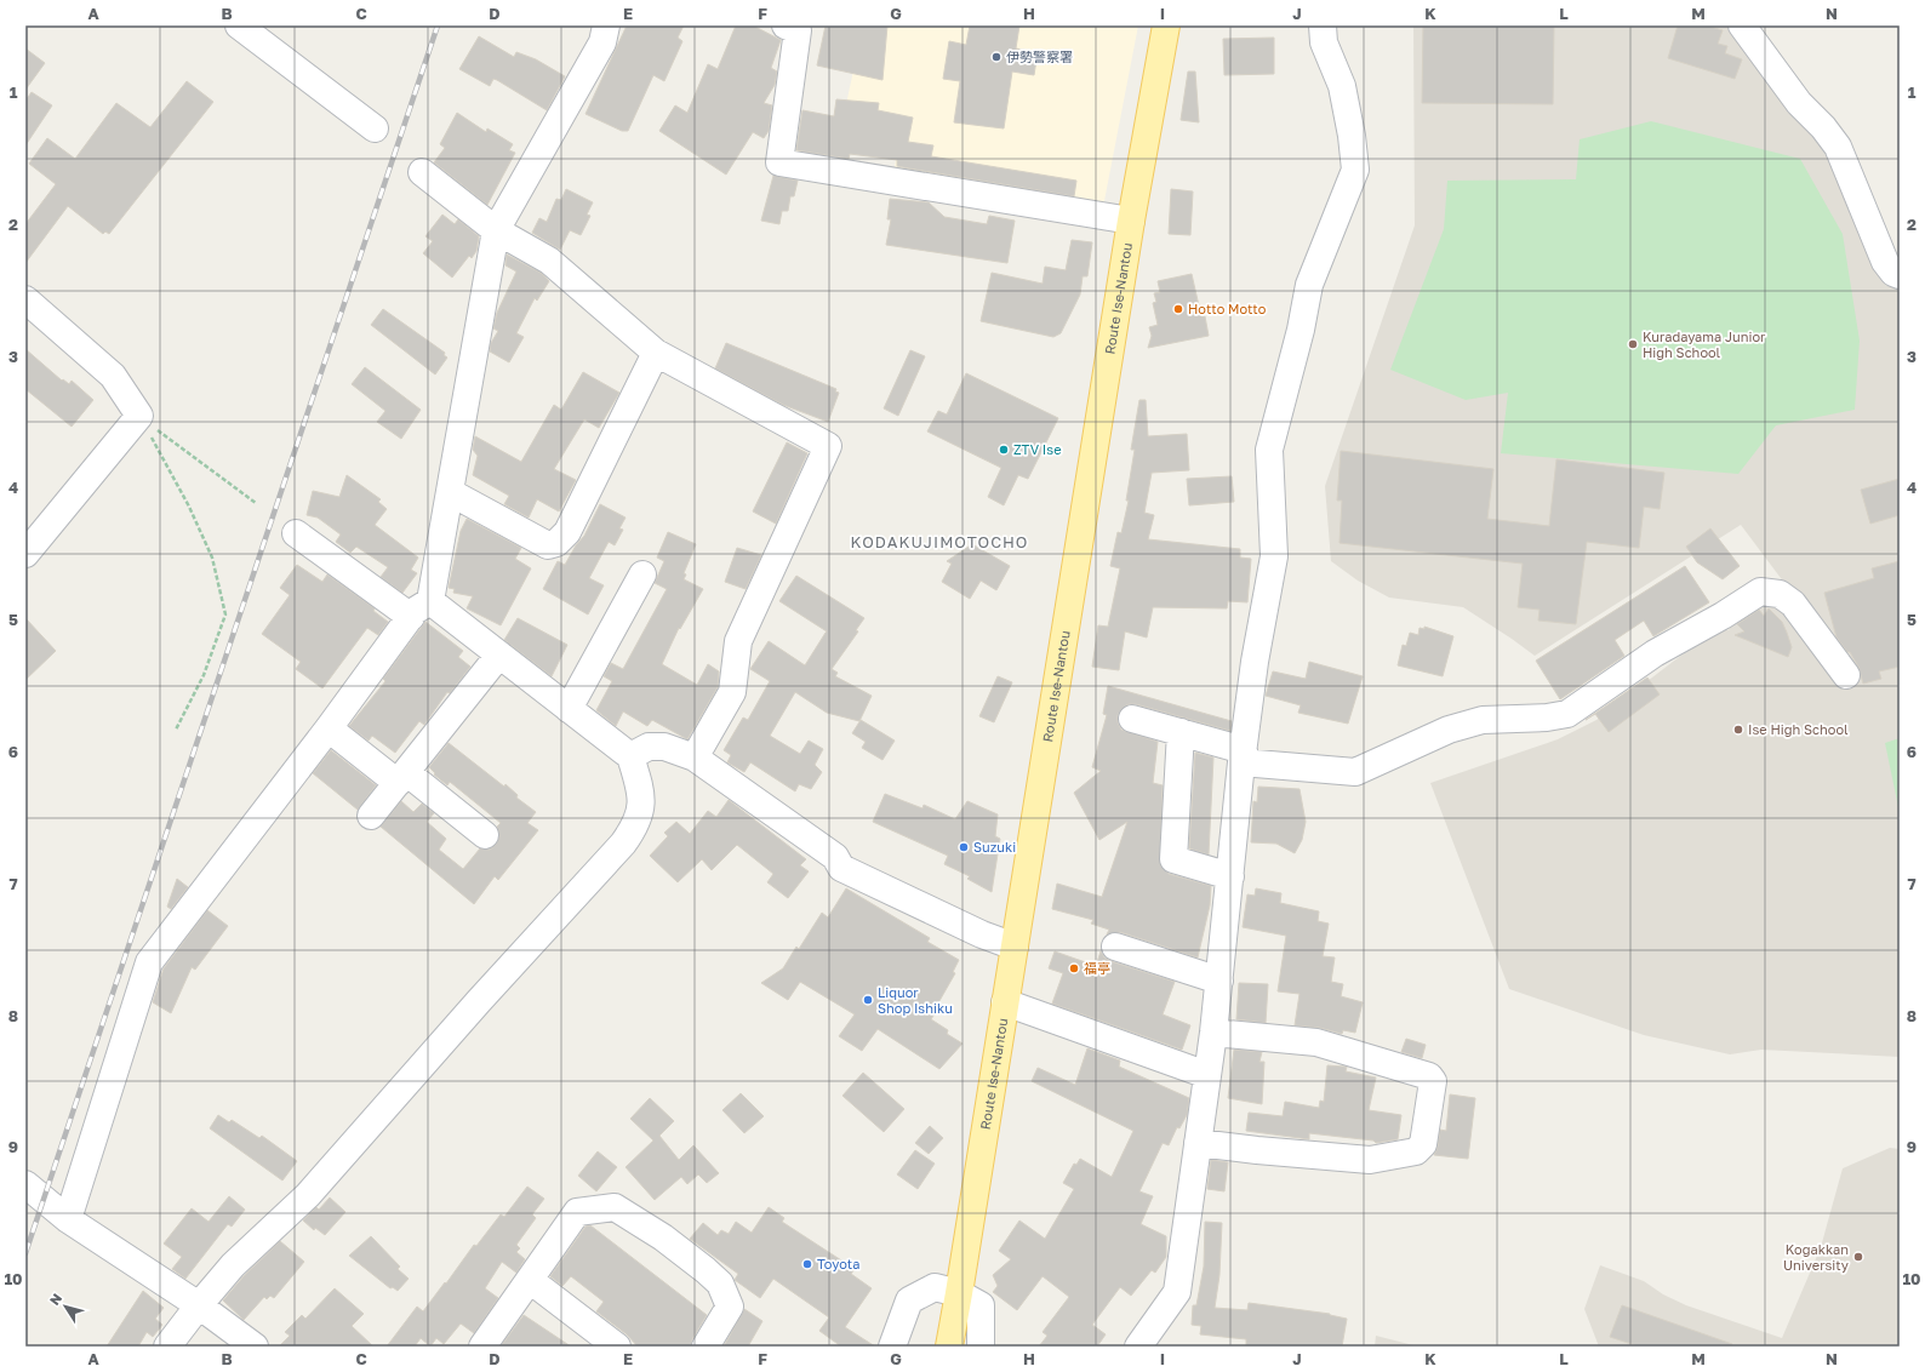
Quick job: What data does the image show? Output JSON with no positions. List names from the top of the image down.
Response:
{
  "streets": {
    "main road": ["Route Ise-Nantou"]
  },
  "districts": ["KODAKUJIMOTOCHO"],
  "places": [
    "伊勢警察署",
    "Hotto Motto",
    "Kuradayama Junior High School",
    "ZTV Ise",
    "Ise High School",
    "Suzuki",
    "福亭",
    "Liquor Shop Ishiku",
    "Kogakkan University",
    "Toyota"
  ],
  "north": "top left",
  "grid": {
    "columns": [
      "A",
      "B",
      "C",
      "D",
      "E",
      "F",
      "G",
      "H",
      "I",
      "J",
      "K",
      "L",
      "M",
      "N"
    ],
    "rows": [
      "1",
      "2",
      "3",
      "4",
      "5",
      "6",
      "7",
      "8",
      "9",
      "10"
    ]
  }
}
